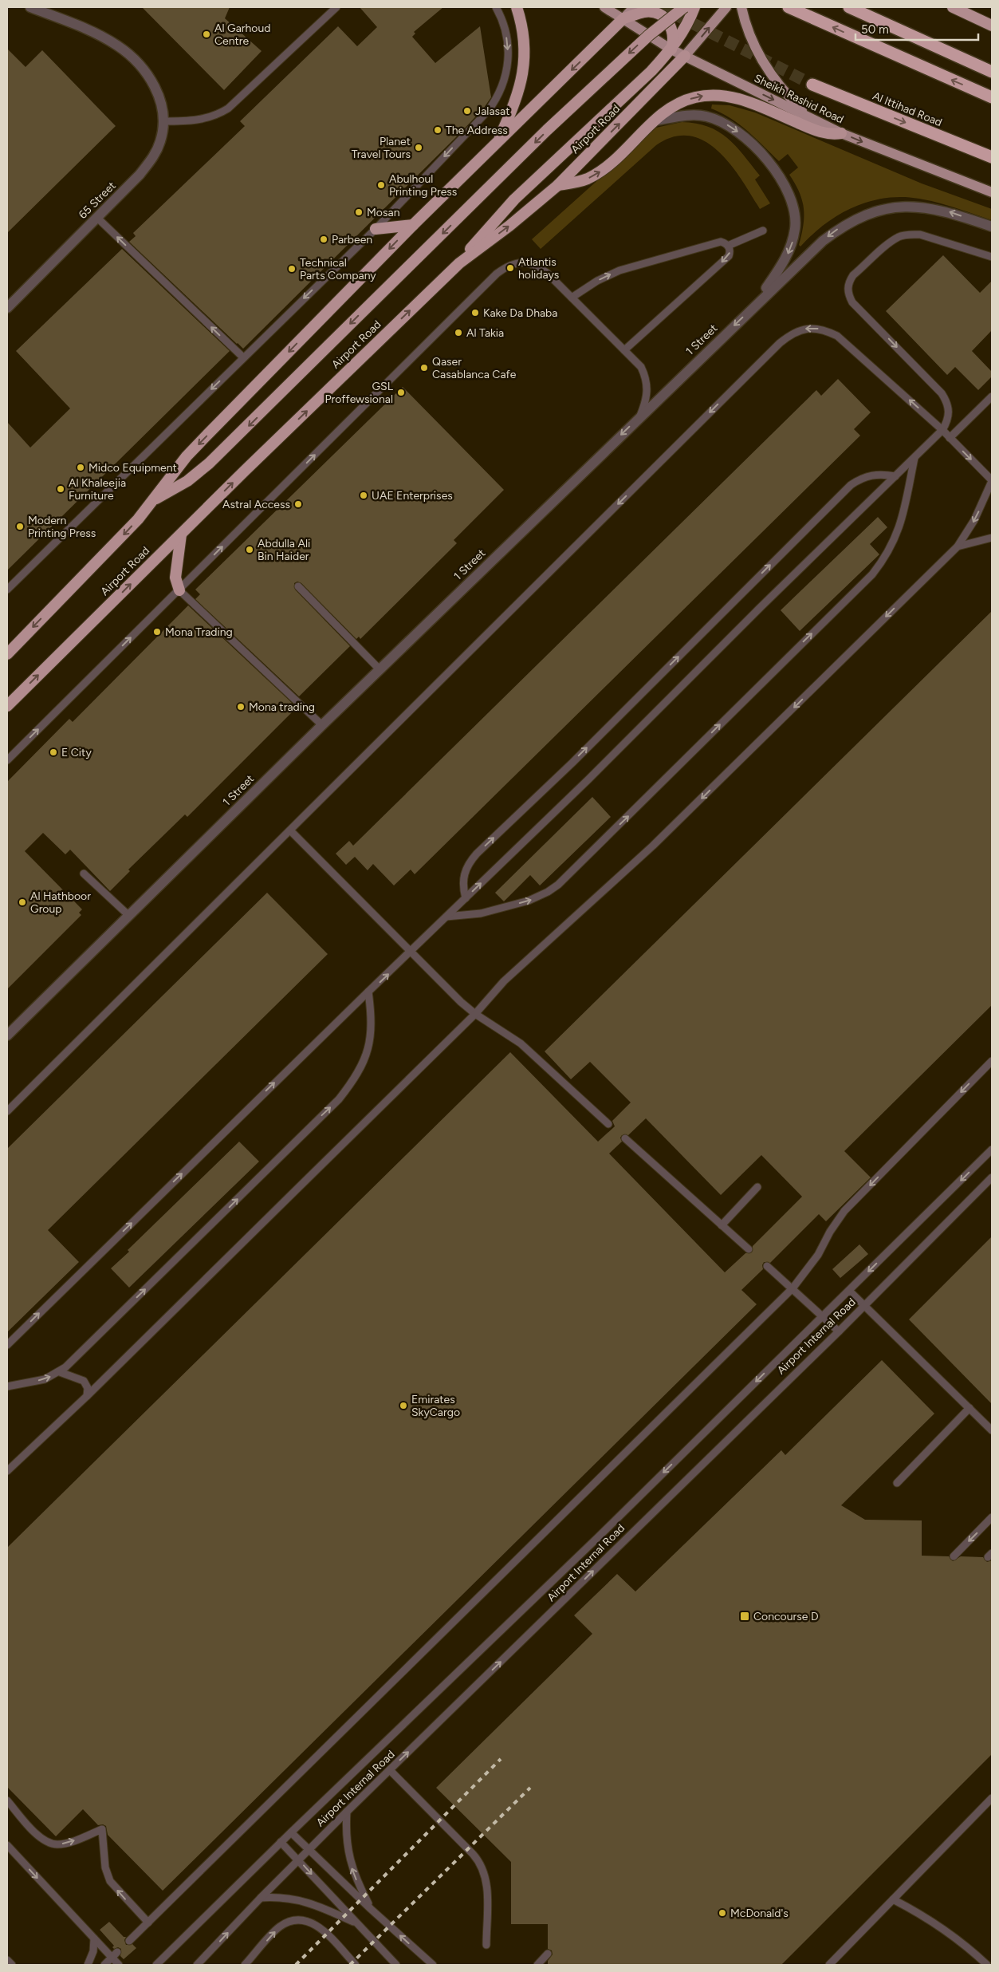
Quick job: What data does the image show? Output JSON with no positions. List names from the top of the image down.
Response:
{
  "streets": {
    "highway": ["Al Ittihad Road", "Airport Road"],
    "main road": ["Sheikh Rashid Road"],
    "street": ["65 Street", "1 Street"],
    "lane": ["Airport Internal Road"]
  },
  "crossings": [
    ["Sheikh Rashid Road", "Airport Road"]
  ],
  "one_way": ["Sheikh Rashid Road", "Airport Road", "1 Street"],
  "places": {
    "other": [
      "Al Garhoud Centre",
      "Jalasat",
      "The Address",
      "Planet Travel Tours",
      "Abulhoul Printing Press",
      "Mosan",
      "Parbeen",
      "Atlantis holidays",
      "Technical Parts Company",
      "Kake Da Dhaba",
      "Al Takia",
      "Qaser Casablanca Cafe",
      "GSL Proffewsional",
      "Midco Equipment",
      "Al Khaleejia Furniture",
      "UAE Enterprises",
      "Astral Access",
      "Modern Printing Press",
      "Abdulla Ali Bin Haider",
      "Mona Trading",
      "Mona trading",
      "E City",
      "Al Hathboor Group",
      "Emirates SkyCargo",
      "McDonald's"
    ],
    "transit": ["Concourse D"]
  },
  "scale_bar": "50 m"
}
